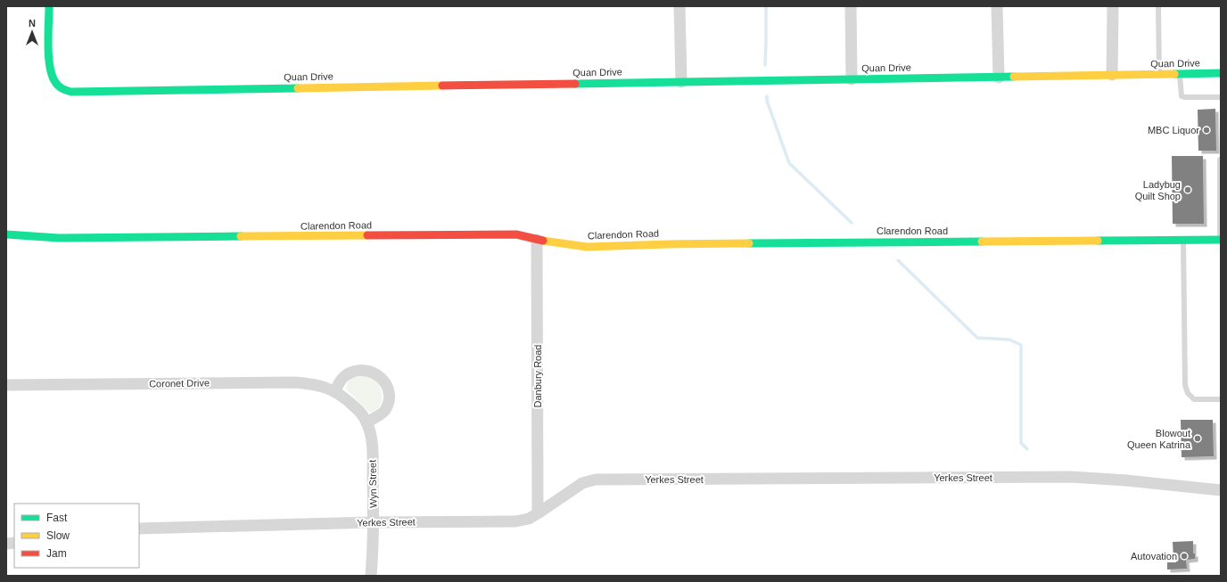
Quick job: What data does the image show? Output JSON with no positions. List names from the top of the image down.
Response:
{
  "streets": {
    "street": [
      "Quan Drive",
      "Clarendon Road",
      "Danbury Road",
      "Coronet Drive",
      "Yerkes Street",
      "Wyn Street"
    ]
  },
  "crossings": [
    ["Clarendon Road", "Danbury Road"],
    ["Danbury Road", "Yerkes Street"],
    ["Coronet Drive", "Wyn Street"],
    ["Yerkes Street", "Wyn Street"]
  ],
  "places": [
    "MBC Liquor",
    "Ladybug Quilt Shop",
    "Blowout Queen Katrina",
    "Autovation"
  ],
  "legend": ["Fast", "Slow", "Jam"],
  "north": "top"
}
